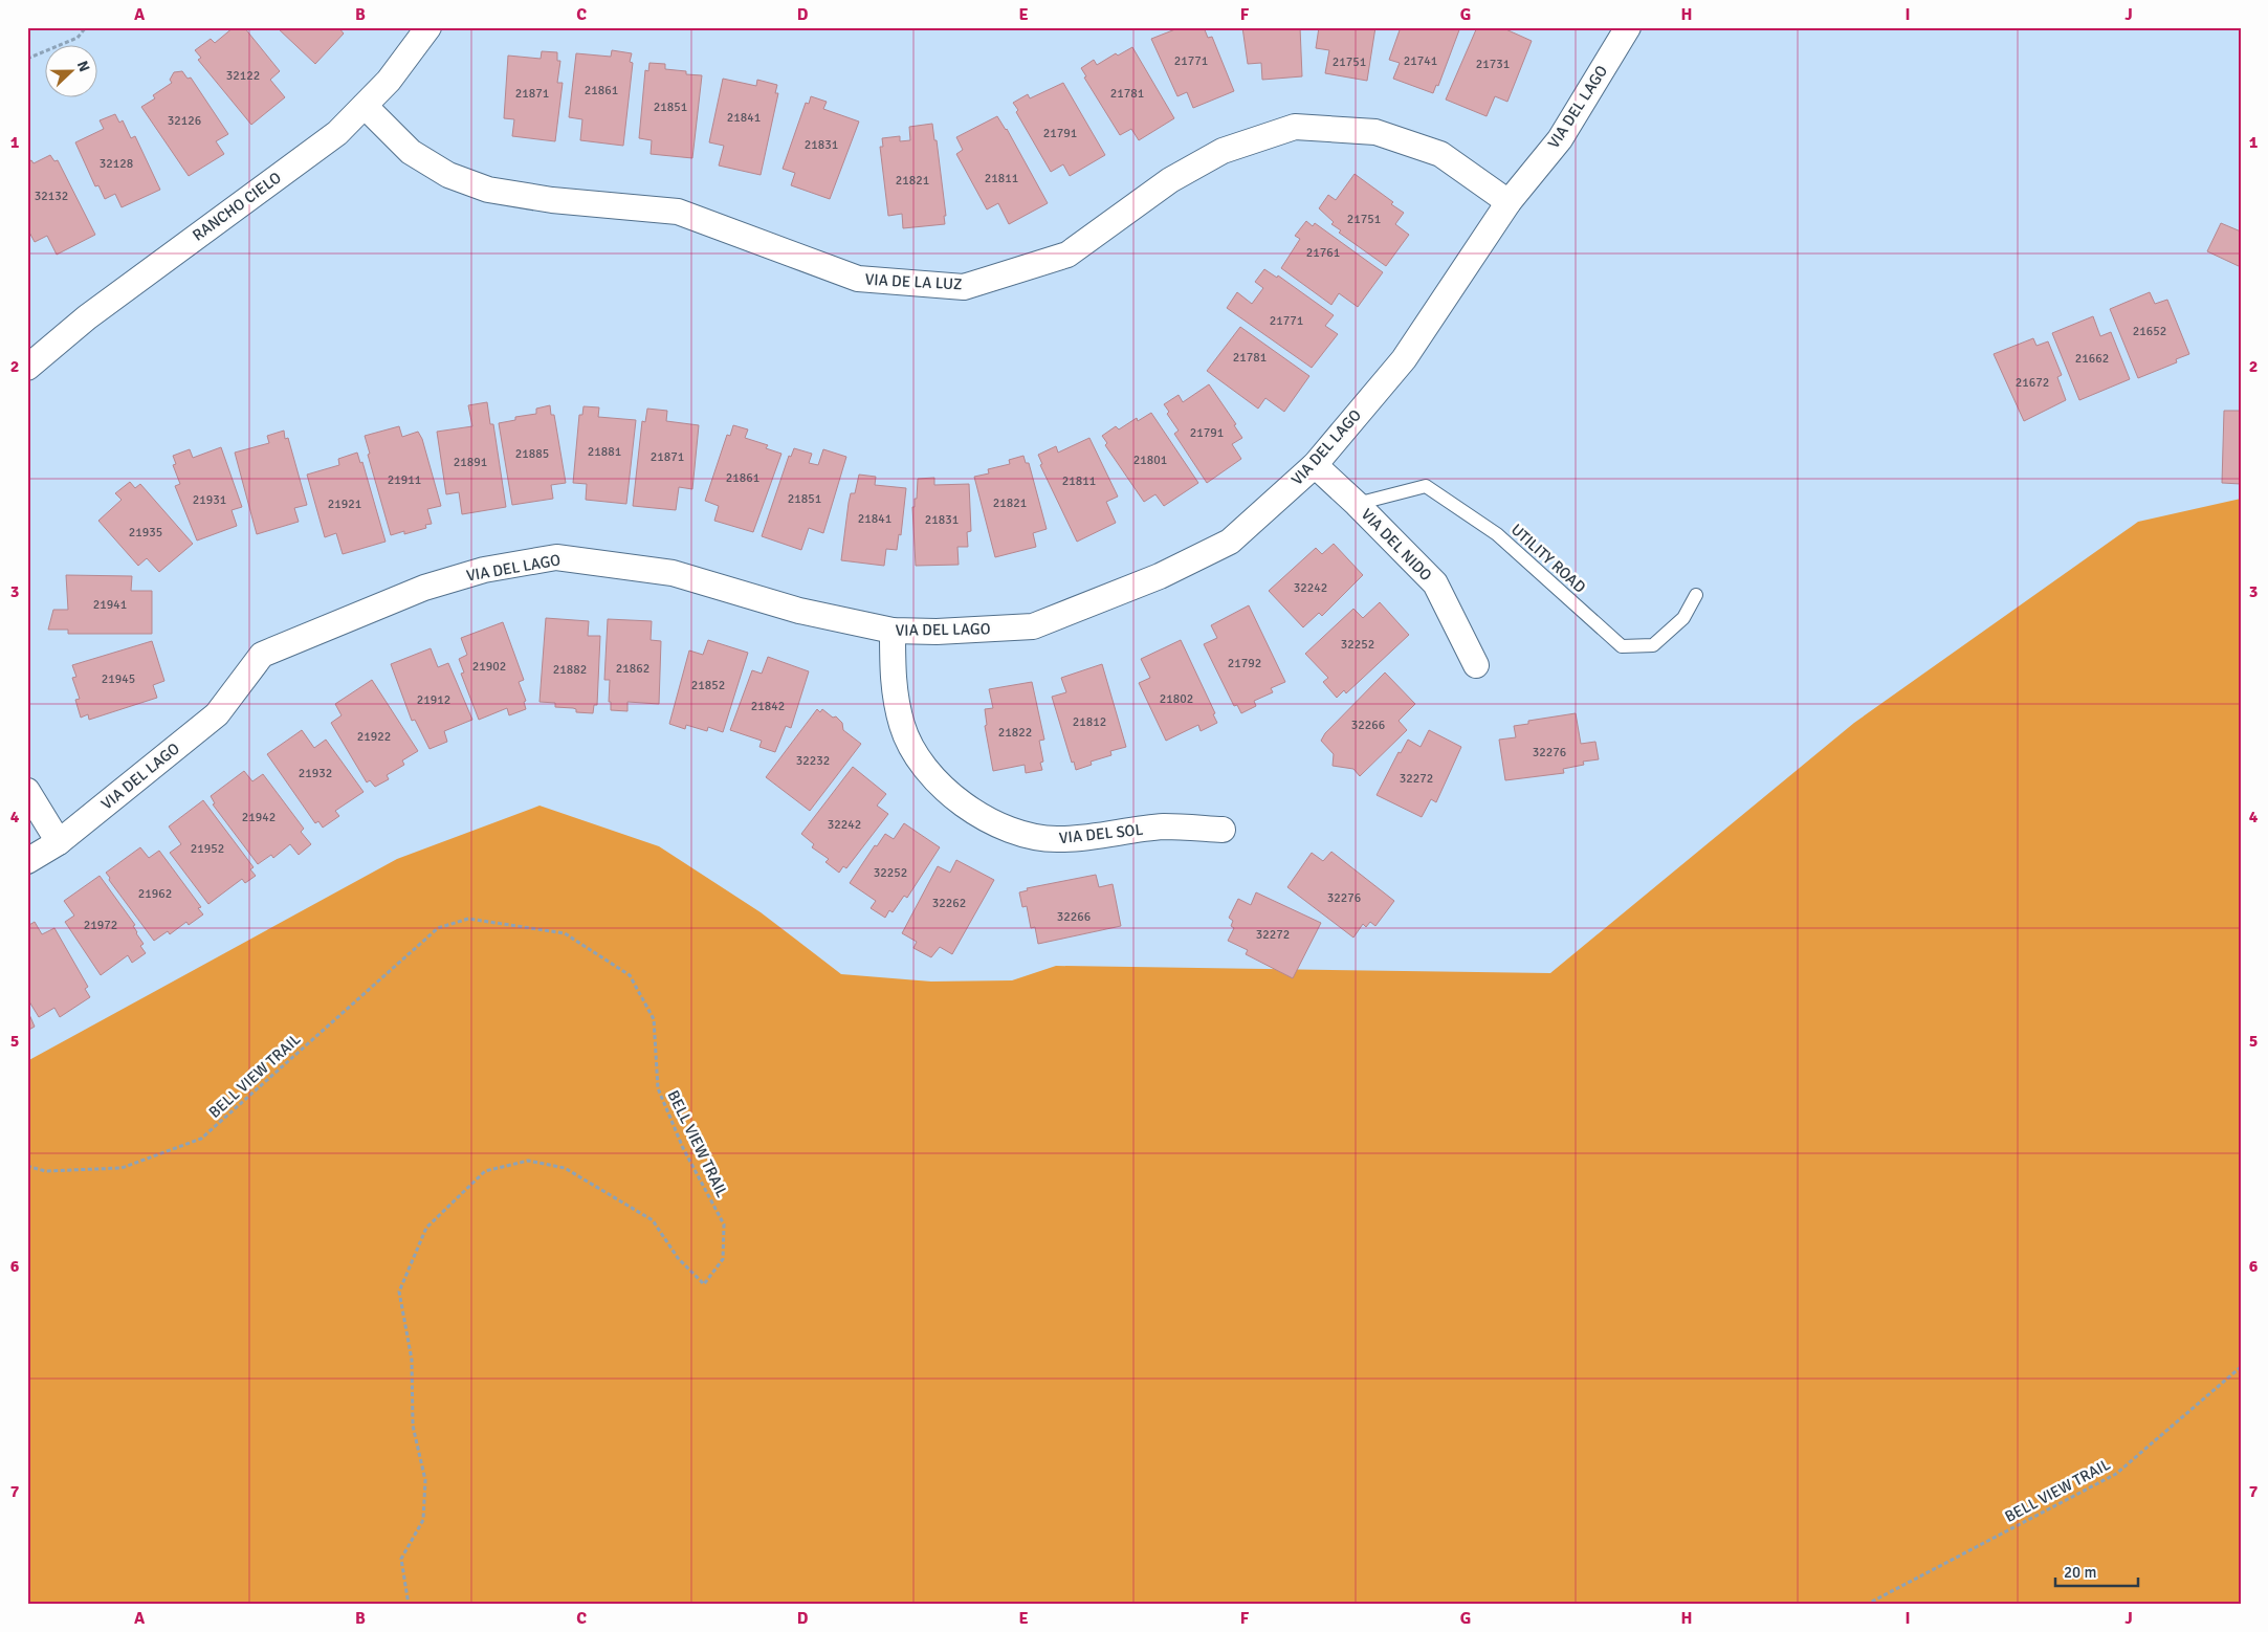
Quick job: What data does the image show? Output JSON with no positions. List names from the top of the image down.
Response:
{
  "streets": {
    "street": [
      "VIA DEL LAGO",
      "RANCHO CIELO",
      "VIA DE LA LUZ",
      "VIA DEL NIDO",
      "VIA DEL SOL"
    ],
    "lane": ["UTILITY ROAD"],
    "path": ["BELL VIEW TRAIL"]
  },
  "crossings": [
    ["VIA DEL LAGO", "VIA DE LA LUZ"],
    ["VIA DEL LAGO", "VIA DEL NIDO"],
    ["VIA DEL LAGO", "VIA DEL SOL"],
    ["RANCHO CIELO", "VIA DE LA LUZ"],
    ["VIA DEL NIDO", "UTILITY ROAD"]
  ],
  "house_numbers": [
    "21771",
    "21741",
    "21751",
    "21731",
    "32122",
    "21861",
    "21871",
    "21781",
    "21851",
    "21841",
    "32126",
    "21791",
    "21831",
    "32128",
    "21811",
    "21821",
    "32132",
    "21751",
    "21761",
    "21771",
    "21652",
    "21781",
    "21662",
    "21672",
    "21791",
    "21881",
    "21885",
    "21871",
    "21801",
    "21891",
    "21861",
    "21911",
    "21811",
    "21851",
    "21931",
    "21821",
    "21921",
    "21841",
    "21831",
    "21935",
    "32242",
    "21941",
    "32252",
    "21792",
    "21902",
    "21862",
    "21882",
    "21945",
    "21852",
    "21802",
    "21912",
    "21842",
    "21812",
    "32266",
    "21822",
    "21922",
    "32276",
    "32232",
    "21932",
    "32272",
    "21942",
    "32242",
    "21952",
    "32252",
    "21962",
    "32276",
    "32262",
    "32266",
    "21972",
    "32272"
  ],
  "scale_bar": "20 m",
  "north": "right",
  "grid": {
    "columns": [
      "A",
      "B",
      "C",
      "D",
      "E",
      "F",
      "G",
      "H",
      "I",
      "J"
    ],
    "rows": [
      "1",
      "2",
      "3",
      "4",
      "5",
      "6",
      "7"
    ]
  }
}
